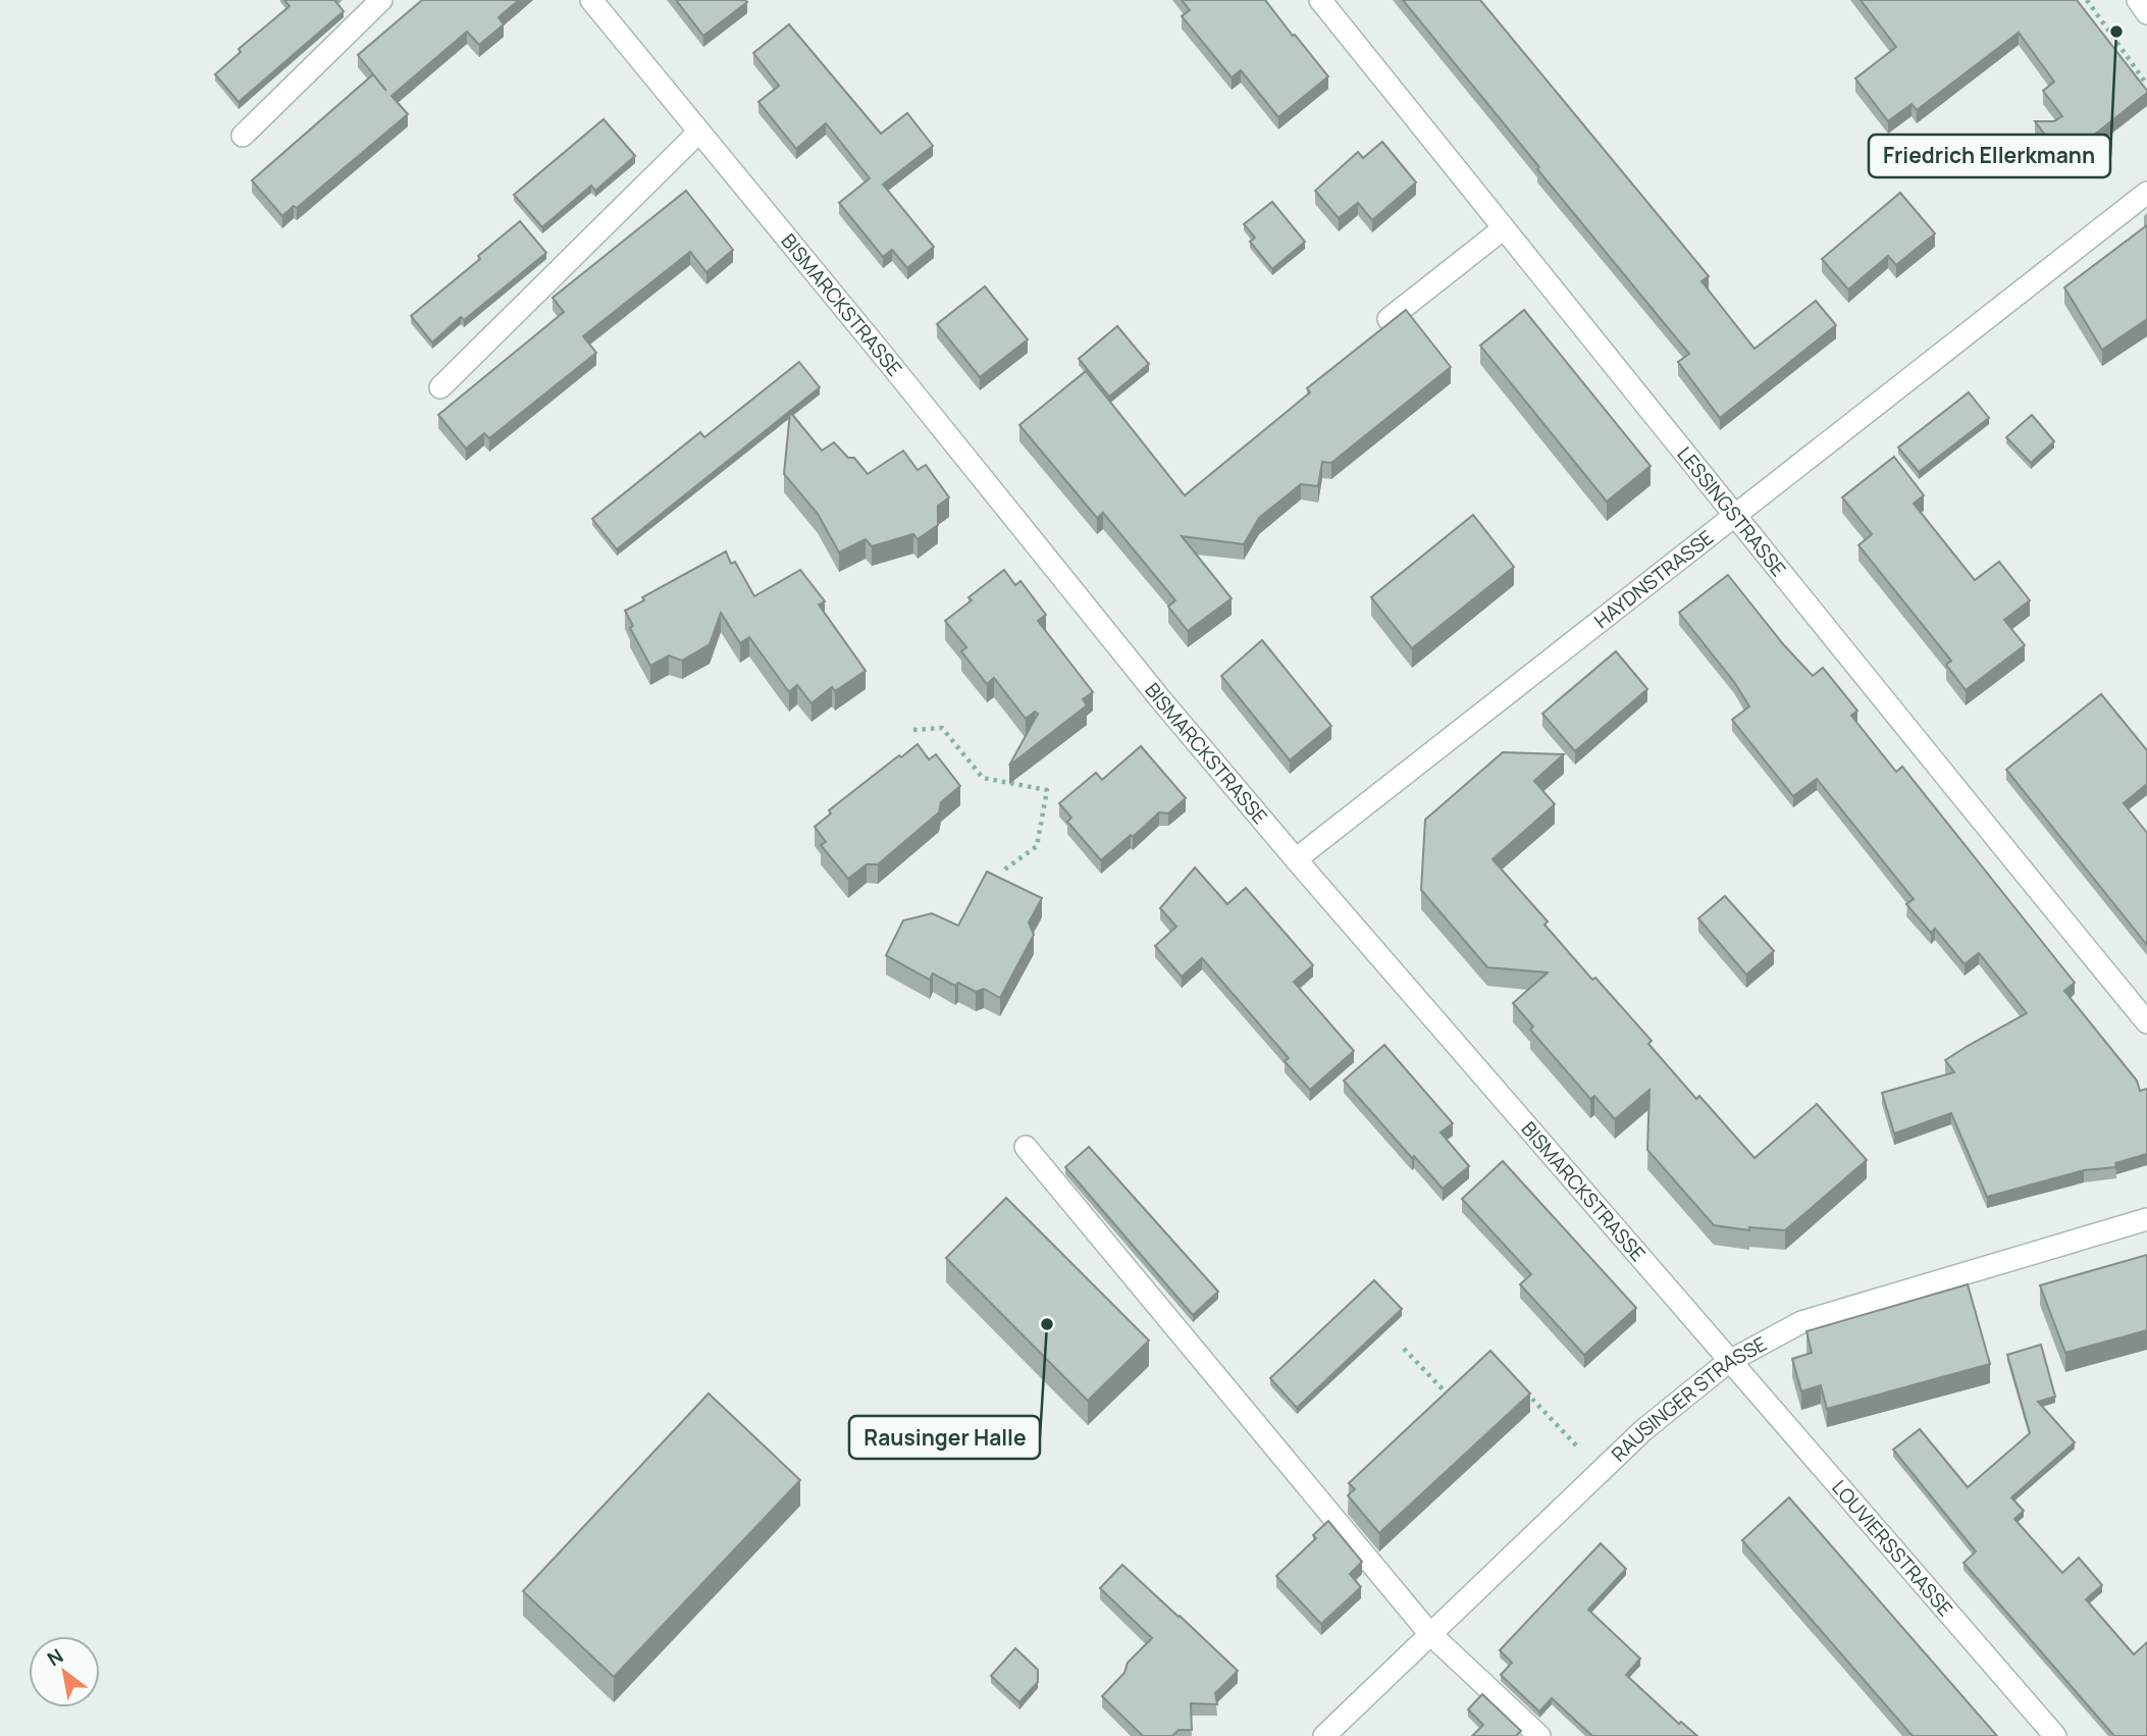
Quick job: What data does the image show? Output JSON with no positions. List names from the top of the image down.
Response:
{
  "streets": {
    "street": [
      "BISMARCKSTRASSE",
      "LESSINGSTRASSE",
      "HAYDNSTRASSE",
      "RAUSINGER STRASSE",
      "LOUVIERSSTRASSE"
    ]
  },
  "crossings": [
    ["BISMARCKSTRASSE", "HAYDNSTRASSE"],
    ["BISMARCKSTRASSE", "RAUSINGER STRASSE"],
    ["BISMARCKSTRASSE", "LOUVIERSSTRASSE"],
    ["LESSINGSTRASSE", "HAYDNSTRASSE"],
    ["RAUSINGER STRASSE", "LOUVIERSSTRASSE"]
  ],
  "places": ["Friedrich Ellerkmann", "Rausinger Halle"],
  "north": "top left"
}
